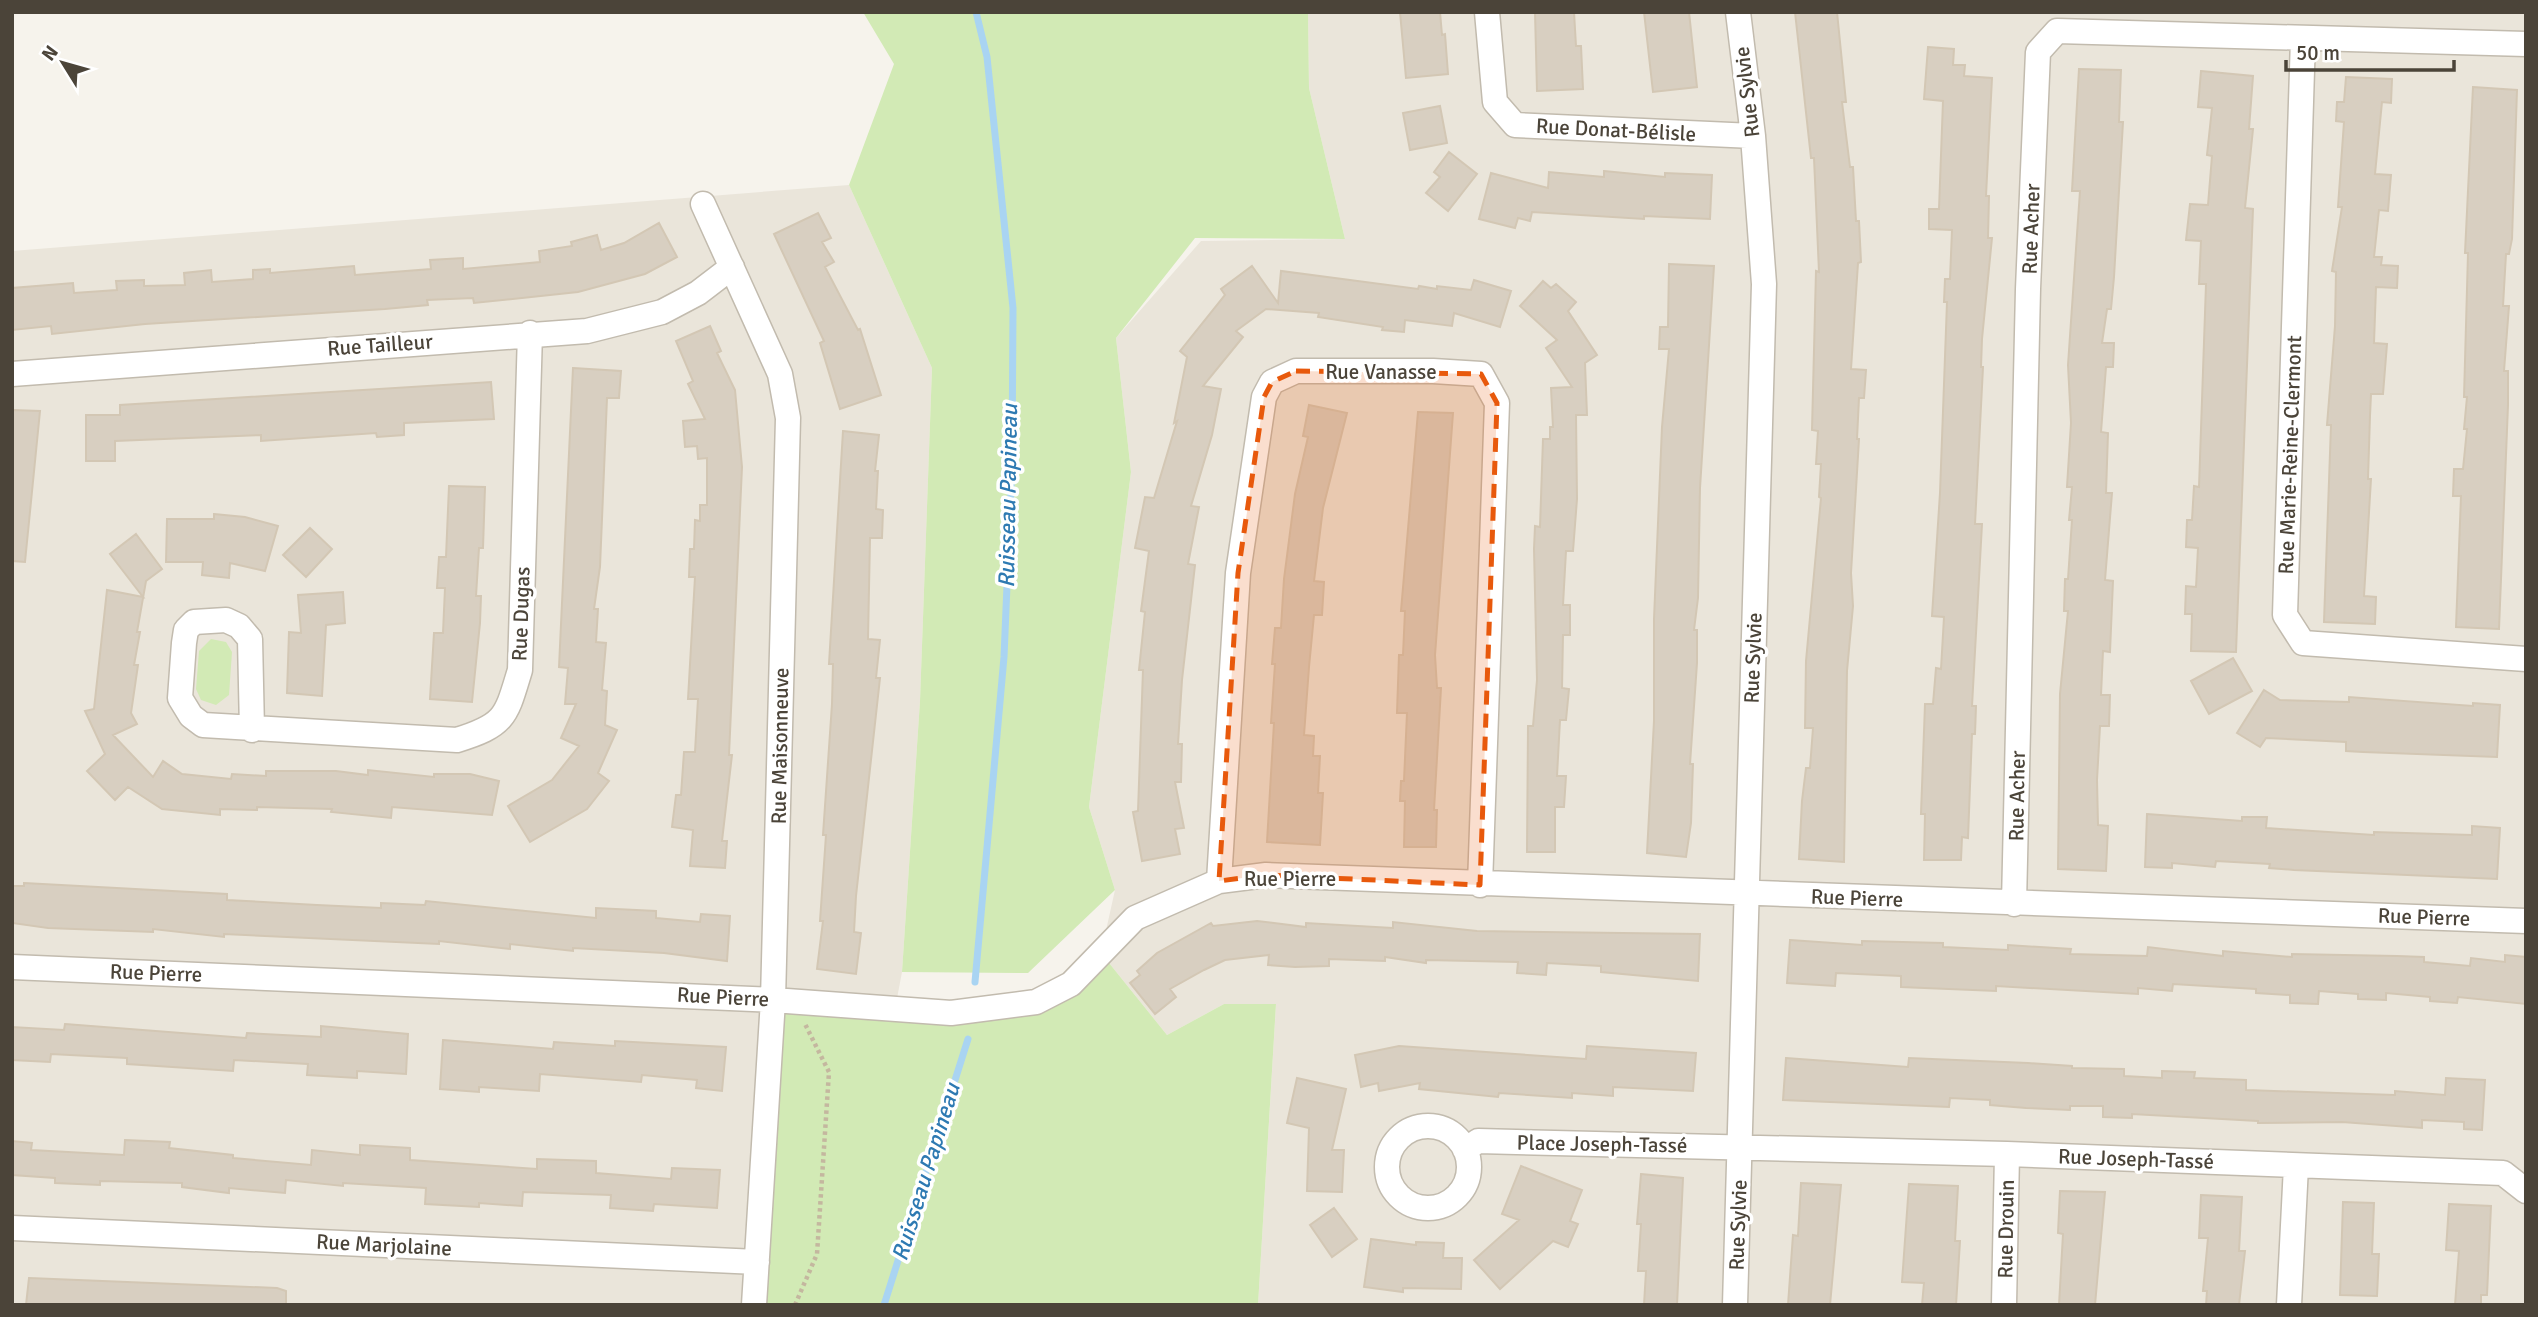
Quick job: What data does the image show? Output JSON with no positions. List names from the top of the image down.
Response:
{
  "streets": {
    "street": [
      "Rue Sylvie",
      "Rue Donat-Bélisle",
      "Rue Acher",
      "Rue Tailleur",
      "Rue Vanasse",
      "Rue Marie-Reine-Clermont",
      "Rue Dugas",
      "Rue Maisonneuve",
      "Rue Pierre",
      "Place Joseph-Tassé",
      "Rue Joseph-Tassé",
      "Rue Drouin",
      "Rue Marjolaine"
    ]
  },
  "crossings": [
    ["Rue Sylvie", "Rue Donat-Bélisle"],
    ["Rue Sylvie", "Rue Pierre"],
    ["Rue Sylvie", "Place Joseph-Tassé"],
    ["Rue Sylvie", "Rue Joseph-Tassé"],
    ["Rue Acher", "Rue Marie-Reine-Clermont"],
    ["Rue Acher", "Rue Pierre"],
    ["Rue Tailleur", "Rue Dugas"],
    ["Rue Tailleur", "Rue Maisonneuve"],
    ["Rue Vanasse", "Rue Pierre"],
    ["Rue Maisonneuve", "Rue Pierre"],
    ["Rue Maisonneuve", "Rue Marjolaine"],
    ["Place Joseph-Tassé", "Rue Joseph-Tassé"],
    ["Rue Joseph-Tassé", "Rue Drouin"]
  ],
  "water": ["Ruisseau Papineau"],
  "scale_bar": "50 m",
  "north": "top left"
}
